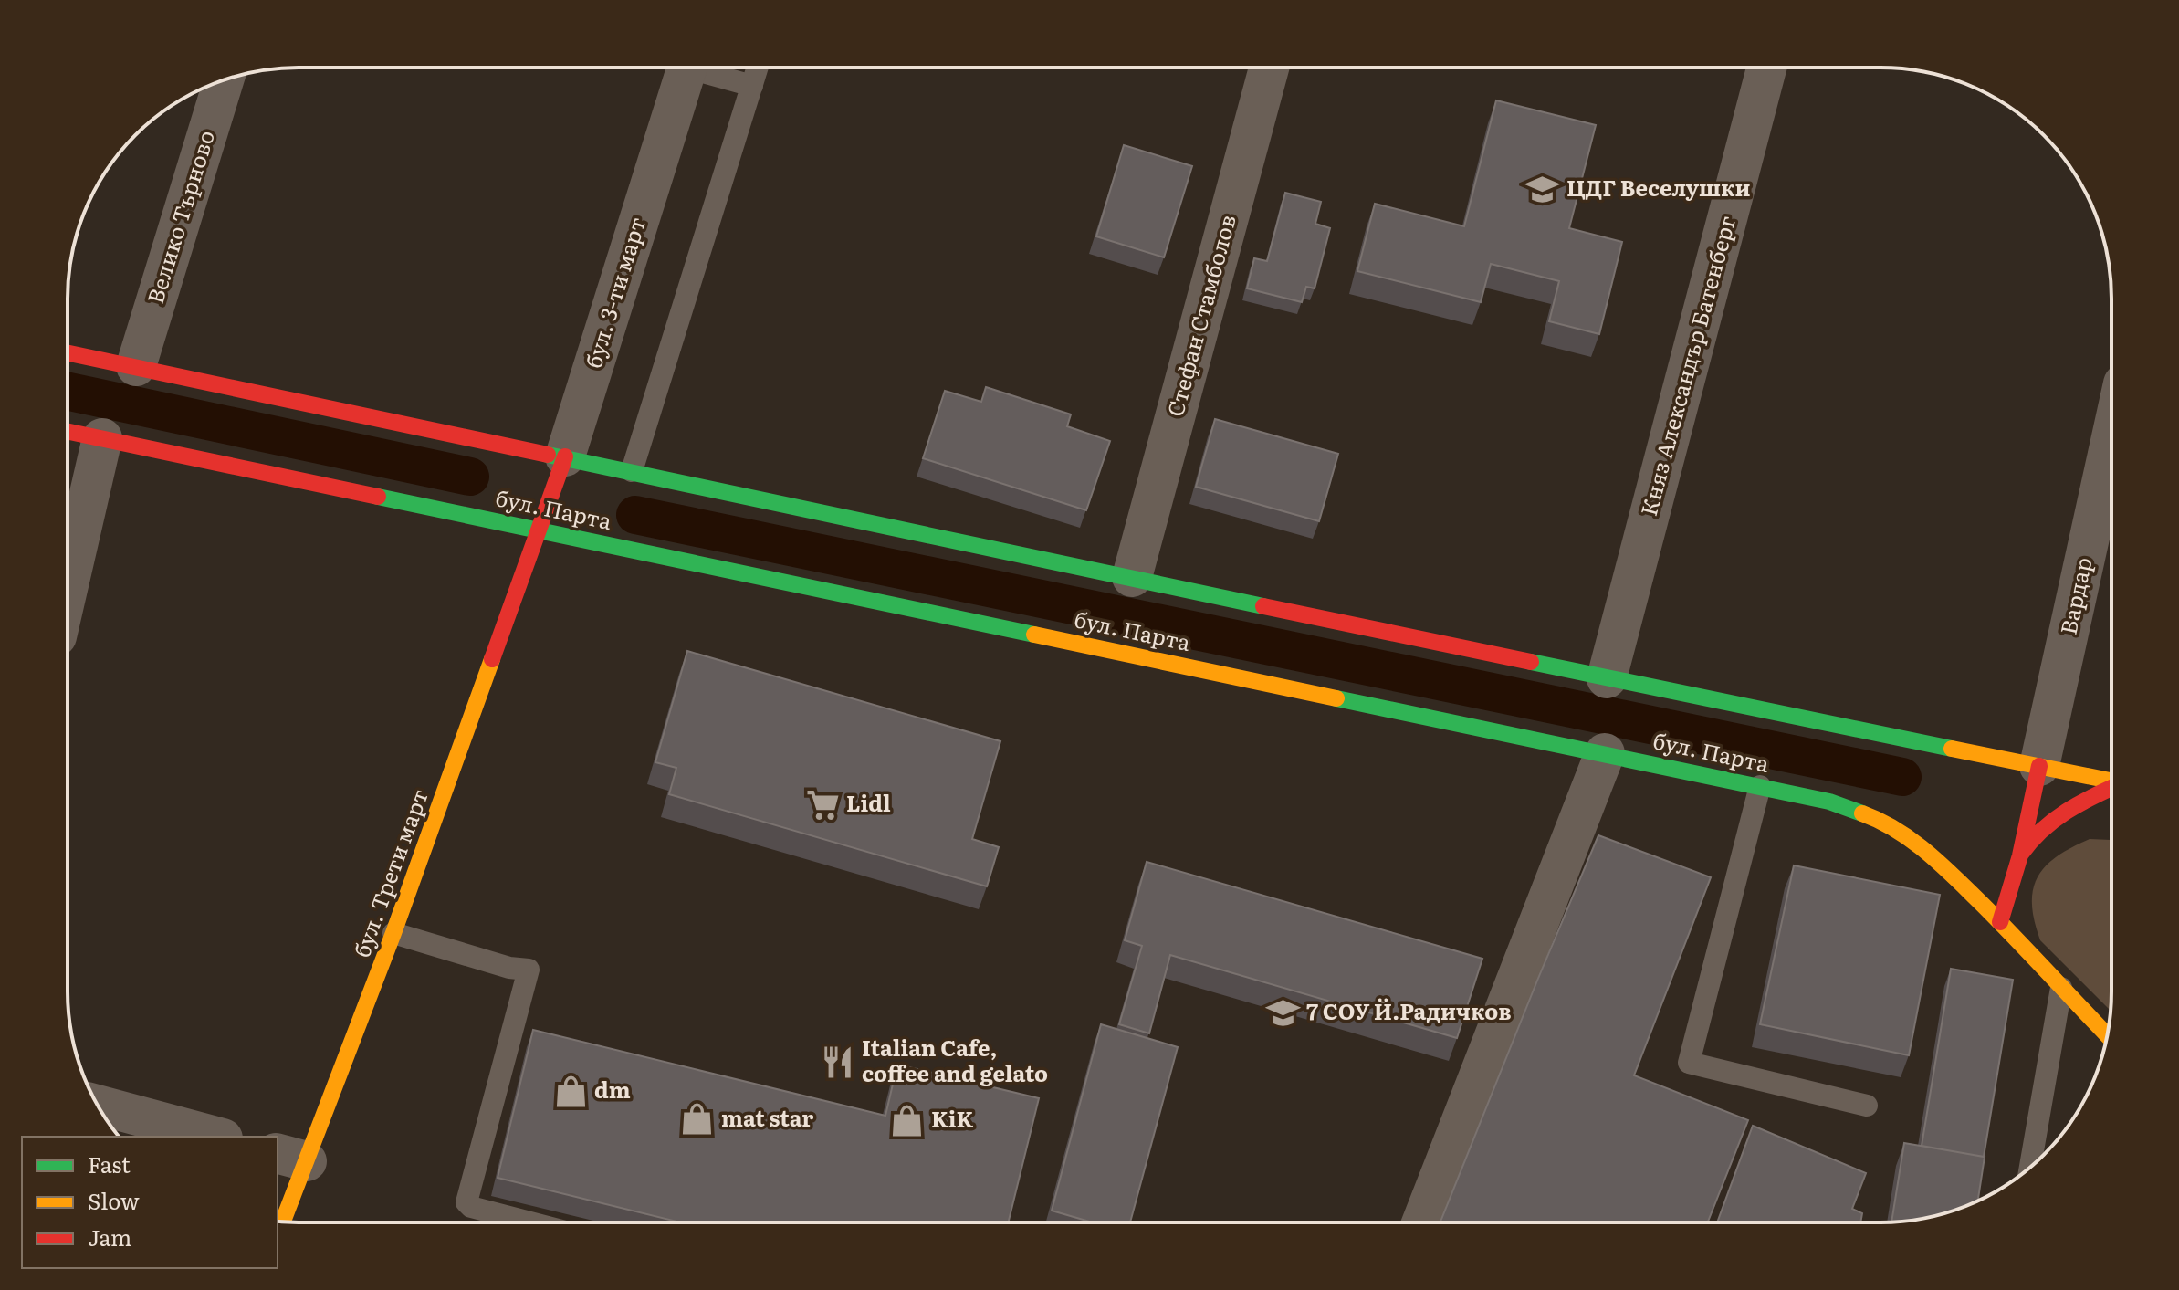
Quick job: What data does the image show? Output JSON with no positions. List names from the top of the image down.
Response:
{
  "streets": {
    "main road": ["бул. 3-ти март", "бул. Парта", "бул. Трети март"],
    "street": [
      "Велико Търново",
      "Стефан Стамболов",
      "Княз Александър Батенберг",
      "Вардар"
    ]
  },
  "crossings": [
    ["бул. 3-ти март", "бул. Парта"],
    ["бул. 3-ти март", "бул. Трети март"],
    ["бул. Парта", "бул. Трети март"]
  ],
  "places": {
    "school or university": ["ЦДГ Веселушки", "7 СОУ Й.Радичков"],
    "supermarket": ["Lidl"],
    "restaurant": ["Italian Cafe, coffee and gelato"],
    "shop": ["dm", "mat star", "KiK"]
  },
  "legend": ["Fast", "Slow", "Jam"]
}
